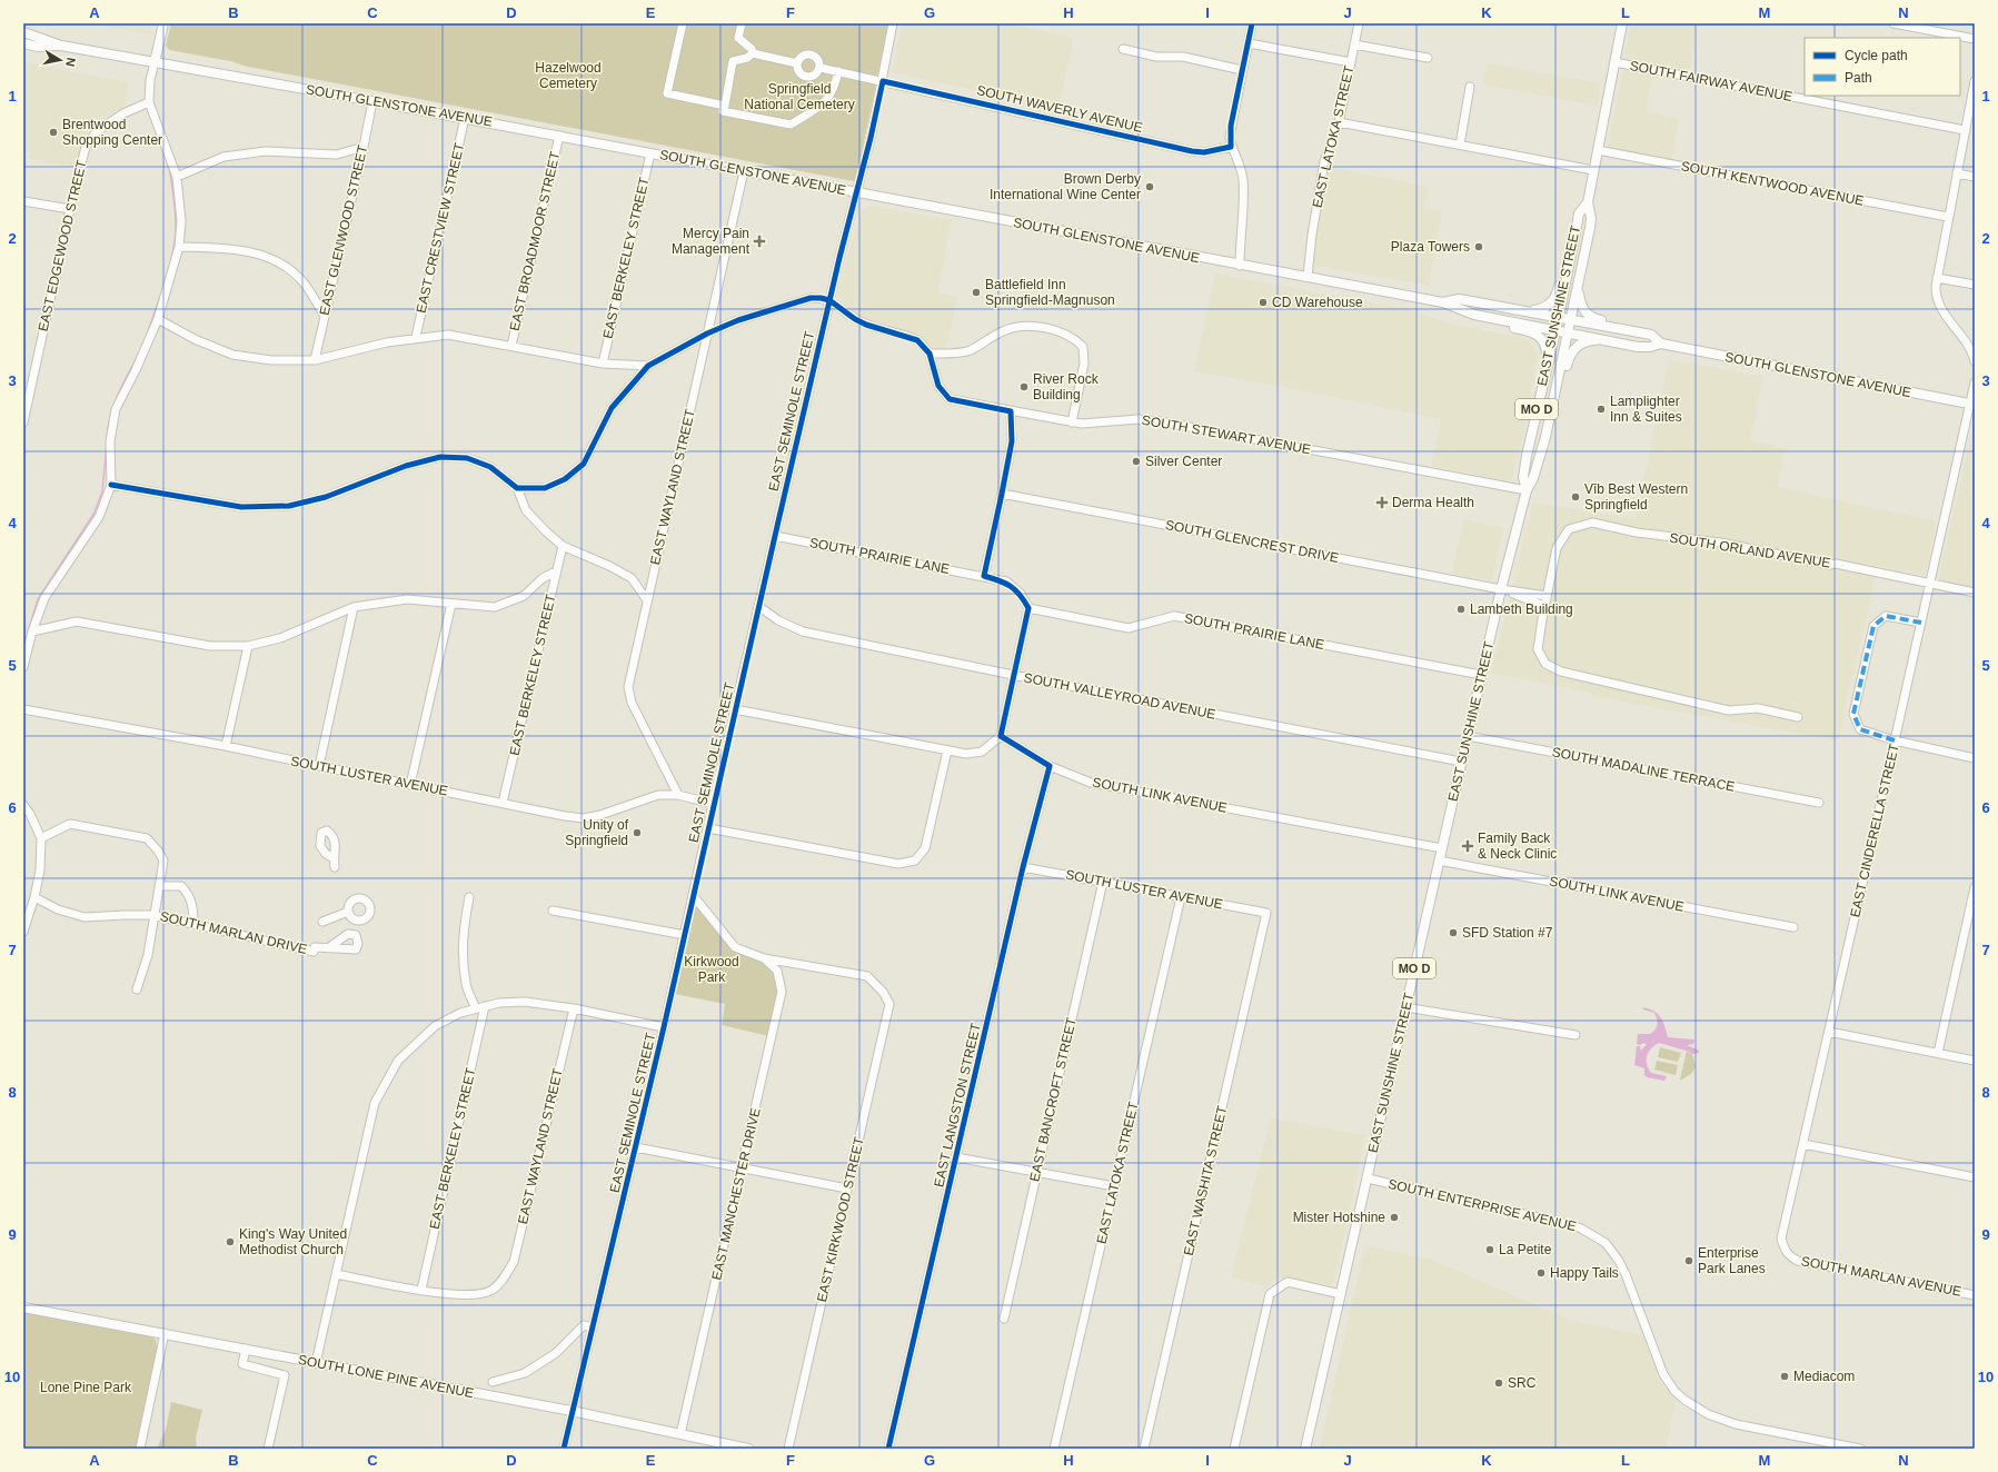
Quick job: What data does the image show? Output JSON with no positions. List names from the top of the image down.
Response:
{
  "streets": {
    "main road": [
      "SOUTH GLENSTONE AVENUE",
      "EAST SUNSHINE STREET",
      "MO D",
      "SOUTH LONE PINE AVENUE"
    ],
    "street": [
      "SOUTH FAIRWAY AVENUE",
      "SOUTH WAVERLY AVENUE",
      "EAST LATOKA STREET",
      "SOUTH KENTWOOD AVENUE",
      "EAST CRESTVIEW STREET",
      "EAST GLENWOOD STREET",
      "EAST BROADMOOR STREET",
      "EAST EDGEWOOD STREET",
      "EAST BERKELEY STREET",
      "EAST SEMINOLE STREET",
      "SOUTH STEWART AVENUE",
      "EAST WAYLAND STREET",
      "SOUTH GLENCREST DRIVE",
      "SOUTH ORLAND AVENUE",
      "SOUTH PRAIRIE LANE",
      "SOUTH VALLEYROAD AVENUE",
      "SOUTH MADALINE TERRACE",
      "SOUTH LUSTER AVENUE",
      "SOUTH LINK AVENUE",
      "EAST CINDERELLA STREET",
      "SOUTH MARLAN DRIVE",
      "EAST BANCROFT STREET",
      "EAST LANGSTON STREET",
      "EAST WASHITA STREET",
      "EAST MANCHESTER DRIVE",
      "SOUTH ENTERPRISE AVENUE",
      "EAST KIRKWOOD STREET",
      "SOUTH MARLAN AVENUE"
    ]
  },
  "crossings": [
    ["SOUTH FAIRWAY AVENUE", "EAST SUNSHINE STREET"],
    ["SOUTH GLENSTONE AVENUE", "EAST LATOKA STREET"],
    ["SOUTH GLENSTONE AVENUE", "EAST CRESTVIEW STREET"],
    ["SOUTH GLENSTONE AVENUE", "EAST GLENWOOD STREET"],
    ["SOUTH GLENSTONE AVENUE", "EAST BROADMOOR STREET"],
    ["SOUTH GLENSTONE AVENUE", "EAST BERKELEY STREET"],
    ["SOUTH GLENSTONE AVENUE", "EAST SUNSHINE STREET"],
    ["SOUTH GLENSTONE AVENUE", "EAST SEMINOLE STREET"],
    ["SOUTH GLENSTONE AVENUE", "EAST WAYLAND STREET"],
    ["SOUTH GLENSTONE AVENUE", "EAST CINDERELLA STREET"],
    ["SOUTH WAVERLY AVENUE", "EAST SEMINOLE STREET"],
    ["EAST LATOKA STREET", "SOUTH LUSTER AVENUE"],
    ["SOUTH KENTWOOD AVENUE", "EAST SUNSHINE STREET"],
    ["EAST BERKELEY STREET", "EAST WAYLAND STREET"],
    ["EAST BERKELEY STREET", "SOUTH LUSTER AVENUE"],
    ["EAST SUNSHINE STREET", "SOUTH STEWART AVENUE"],
    ["EAST SUNSHINE STREET", "SOUTH GLENCREST DRIVE"],
    ["EAST SUNSHINE STREET", "SOUTH PRAIRIE LANE"],
    ["EAST SUNSHINE STREET", "SOUTH VALLEYROAD AVENUE"],
    ["EAST SUNSHINE STREET", "SOUTH MADALINE TERRACE"],
    ["EAST SUNSHINE STREET", "SOUTH LINK AVENUE"],
    ["EAST SUNSHINE STREET", "SOUTH ENTERPRISE AVENUE"],
    ["EAST SEMINOLE STREET", "SOUTH PRAIRIE LANE"],
    ["EAST SEMINOLE STREET", "SOUTH VALLEYROAD AVENUE"],
    ["EAST SEMINOLE STREET", "SOUTH LUSTER AVENUE"],
    ["EAST SEMINOLE STREET", "SOUTH LONE PINE AVENUE"],
    ["EAST WAYLAND STREET", "SOUTH LUSTER AVENUE"],
    ["SOUTH ORLAND AVENUE", "EAST CINDERELLA STREET"],
    ["SOUTH LUSTER AVENUE", "EAST BANCROFT STREET"],
    ["SOUTH LUSTER AVENUE", "EAST LANGSTON STREET"],
    ["SOUTH LUSTER AVENUE", "EAST WASHITA STREET"],
    ["SOUTH LINK AVENUE", "EAST LANGSTON STREET"],
    ["EAST CINDERELLA STREET", "SOUTH MARLAN AVENUE"],
    ["EAST MANCHESTER DRIVE", "EAST KIRKWOOD STREET"],
    ["EAST MANCHESTER DRIVE", "SOUTH LONE PINE AVENUE"]
  ],
  "parks": [
    "Hazelwood Cemetery",
    "Springfield National Cemetery",
    "Kirkwood Park",
    "Lone Pine Park"
  ],
  "places": {
    "other": [
      "Brentwood Shopping Center",
      "Brown Derby International Wine Center",
      "Plaza Towers",
      "Battlefield Inn Springfield-Magnuson",
      "CD Warehouse",
      "River Rock Building",
      "Lamplighter Inn & Suites",
      "Silver Center",
      "Vīb Best Western Springfield",
      "Lambeth Building",
      "Unity of Springfield",
      "SFD Station #7",
      "Mister Hotshine",
      "King's Way United Methodist Church",
      "La Petite",
      "Enterprise Park Lanes",
      "Happy Tails",
      "Mediacom",
      "SRC"
    ],
    "health": ["Mercy Pain Management", "Derma Health", "Family Back & Neck Clinic"]
  },
  "legend": ["Cycle path", "Path"],
  "north": "right",
  "grid": {
    "columns": [
      "A",
      "B",
      "C",
      "D",
      "E",
      "F",
      "G",
      "H",
      "I",
      "J",
      "K",
      "L",
      "M",
      "N"
    ],
    "rows": [
      "1",
      "2",
      "3",
      "4",
      "5",
      "6",
      "7",
      "8",
      "9",
      "10"
    ]
  }
}
